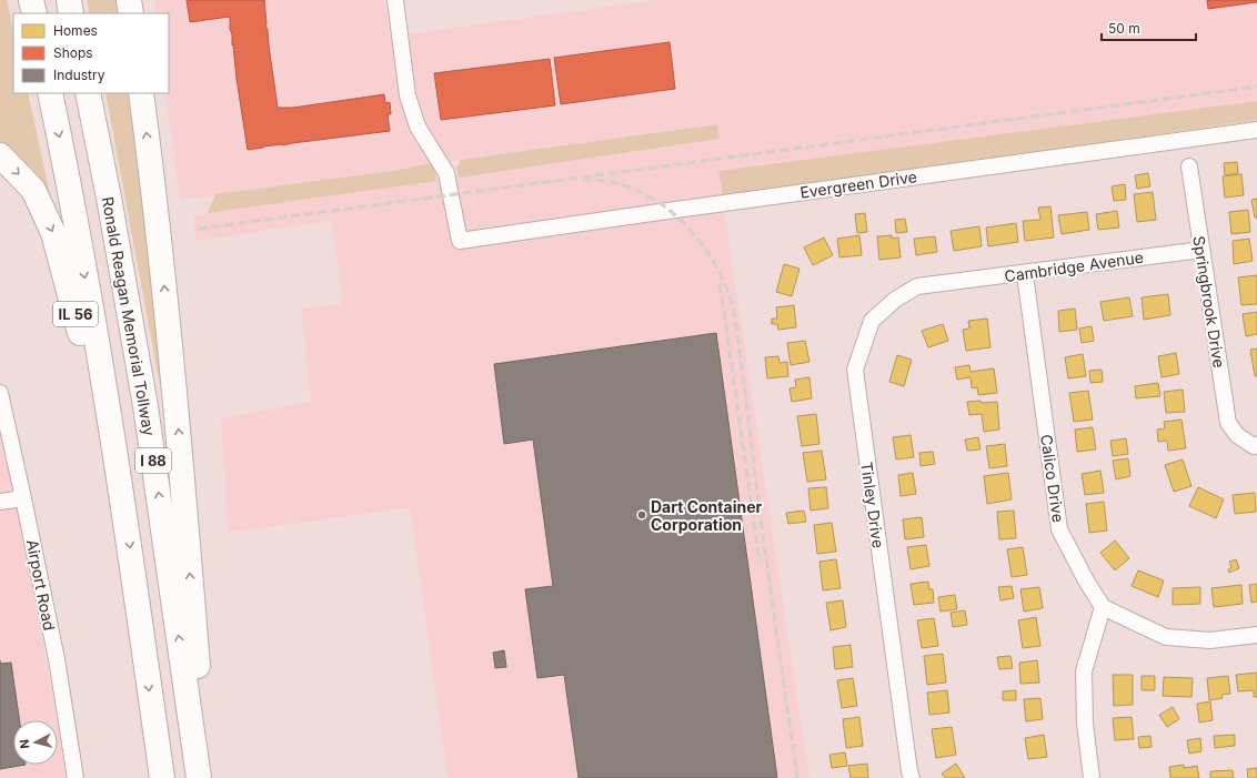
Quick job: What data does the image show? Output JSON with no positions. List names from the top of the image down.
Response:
{
  "streets": {
    "highway": ["IL 56", "Ronald Reagan Memorial Tollway", "I 88"],
    "street": [
      "Evergreen Drive",
      "Cambridge Avenue",
      "Springbrook Drive",
      "Calico Drive",
      "Tinley Drive",
      "Airport Road"
    ]
  },
  "crossings": [
    ["Cambridge Avenue", "Springbrook Drive"],
    ["Cambridge Avenue", "Calico Drive"],
    ["Cambridge Avenue", "Tinley Drive"],
    ["IL 56", "I 88"]
  ],
  "places": ["Dart Container Corporation"],
  "legend": ["Homes", "Shops", "Industry"],
  "scale_bar": "50 m",
  "north": "left"
}
